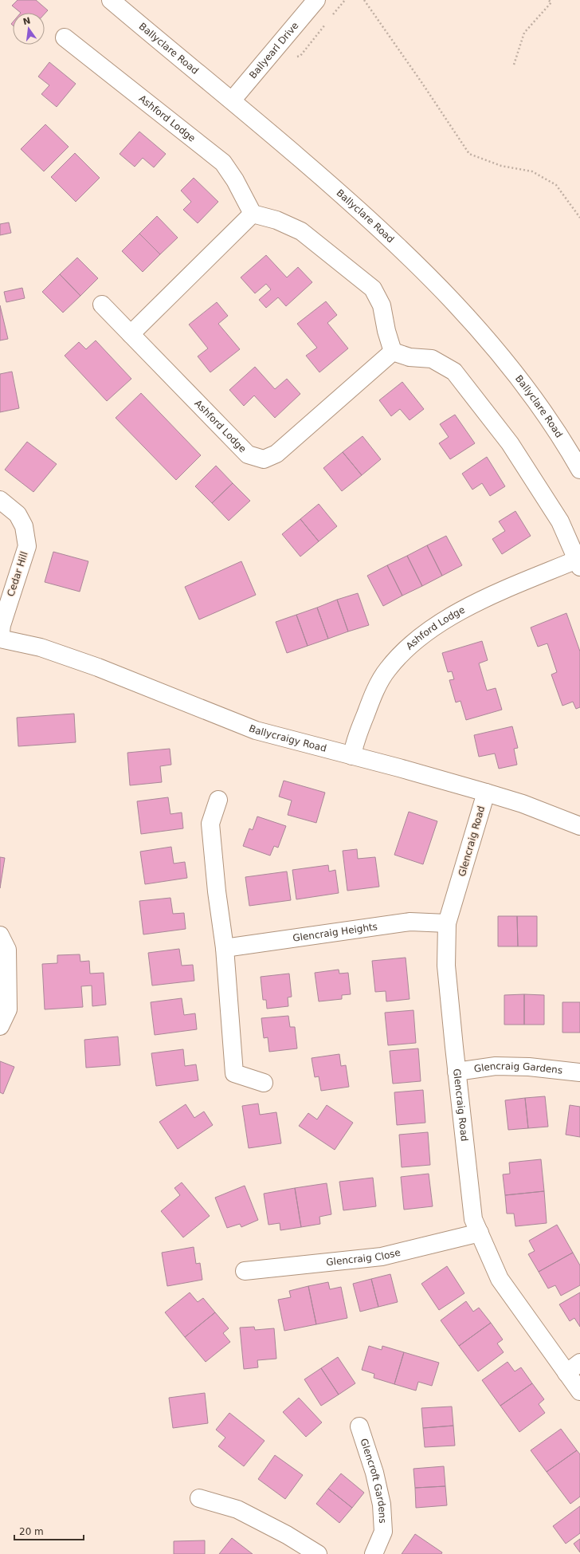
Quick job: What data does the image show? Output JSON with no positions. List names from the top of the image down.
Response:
{
  "streets": {
    "street": [
      "Ballyclare Road",
      "Ballyearl Drive",
      "Ashford Lodge",
      "Cedar Hill",
      "Ballycraigy Road",
      "Glencraig Road",
      "Glencraig Heights",
      "Glencraig Gardens",
      "Glencraig Close",
      "Glencroft Gardens"
    ]
  },
  "crossings": [
    ["Ballyclare Road", "Ballyearl Drive"],
    ["Ashford Lodge", "Ballycraigy Road"],
    ["Cedar Hill", "Ballycraigy Road"],
    ["Ballycraigy Road", "Glencraig Road"],
    ["Glencraig Road", "Glencraig Heights"],
    ["Glencraig Road", "Glencraig Gardens"],
    ["Glencraig Road", "Glencraig Close"]
  ],
  "scale_bar": "20 m",
  "north": "top"
}
